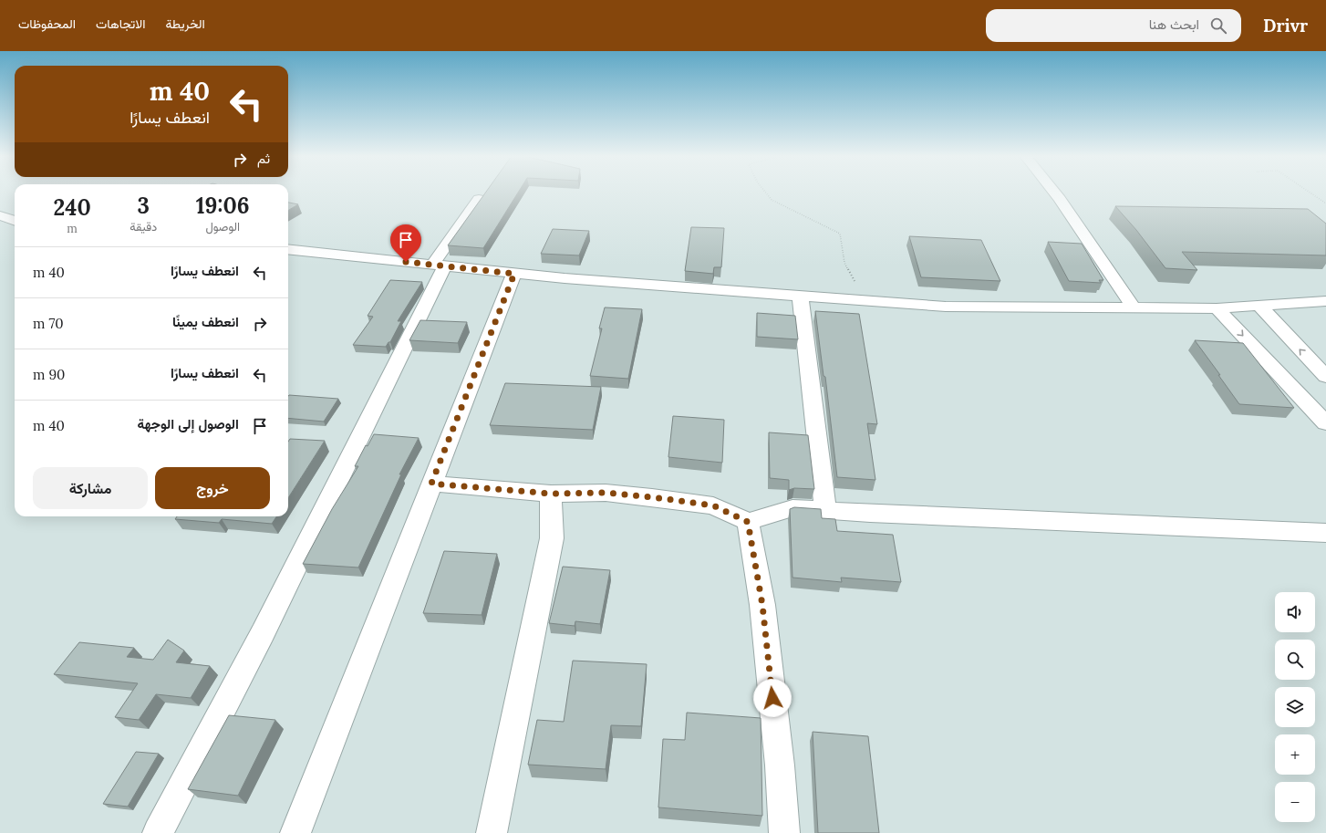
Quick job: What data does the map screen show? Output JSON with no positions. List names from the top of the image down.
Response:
{
  "page": {
    "header": "Drivr",
    "search": "ابحث هنا",
    "nav": ["الخريطة", "الاتجاهات", "المحفوظات"],
    "turn": ["40 m", "انعطف يسارًا"],
    "then": "ثم",
    "eta": [
      "19:06",
      "الوصول",
      "3",
      "دقيقة",
      "240",
      "m"
    ],
    "list": [
      {
        "name": "انعطف يسارًا",
        "value": "40 m"
      },
      {
        "name": "انعطف يمينًا",
        "value": "70 m"
      },
      {
        "name": "انعطف يسارًا",
        "value": "90 m"
      },
      {
        "name": "الوصول إلى الوجهة",
        "value": "40 m"
      }
    ],
    "buttons": ["خروج", "مشاركة"],
    "map_buttons": ["+", "−"]
  }
}
